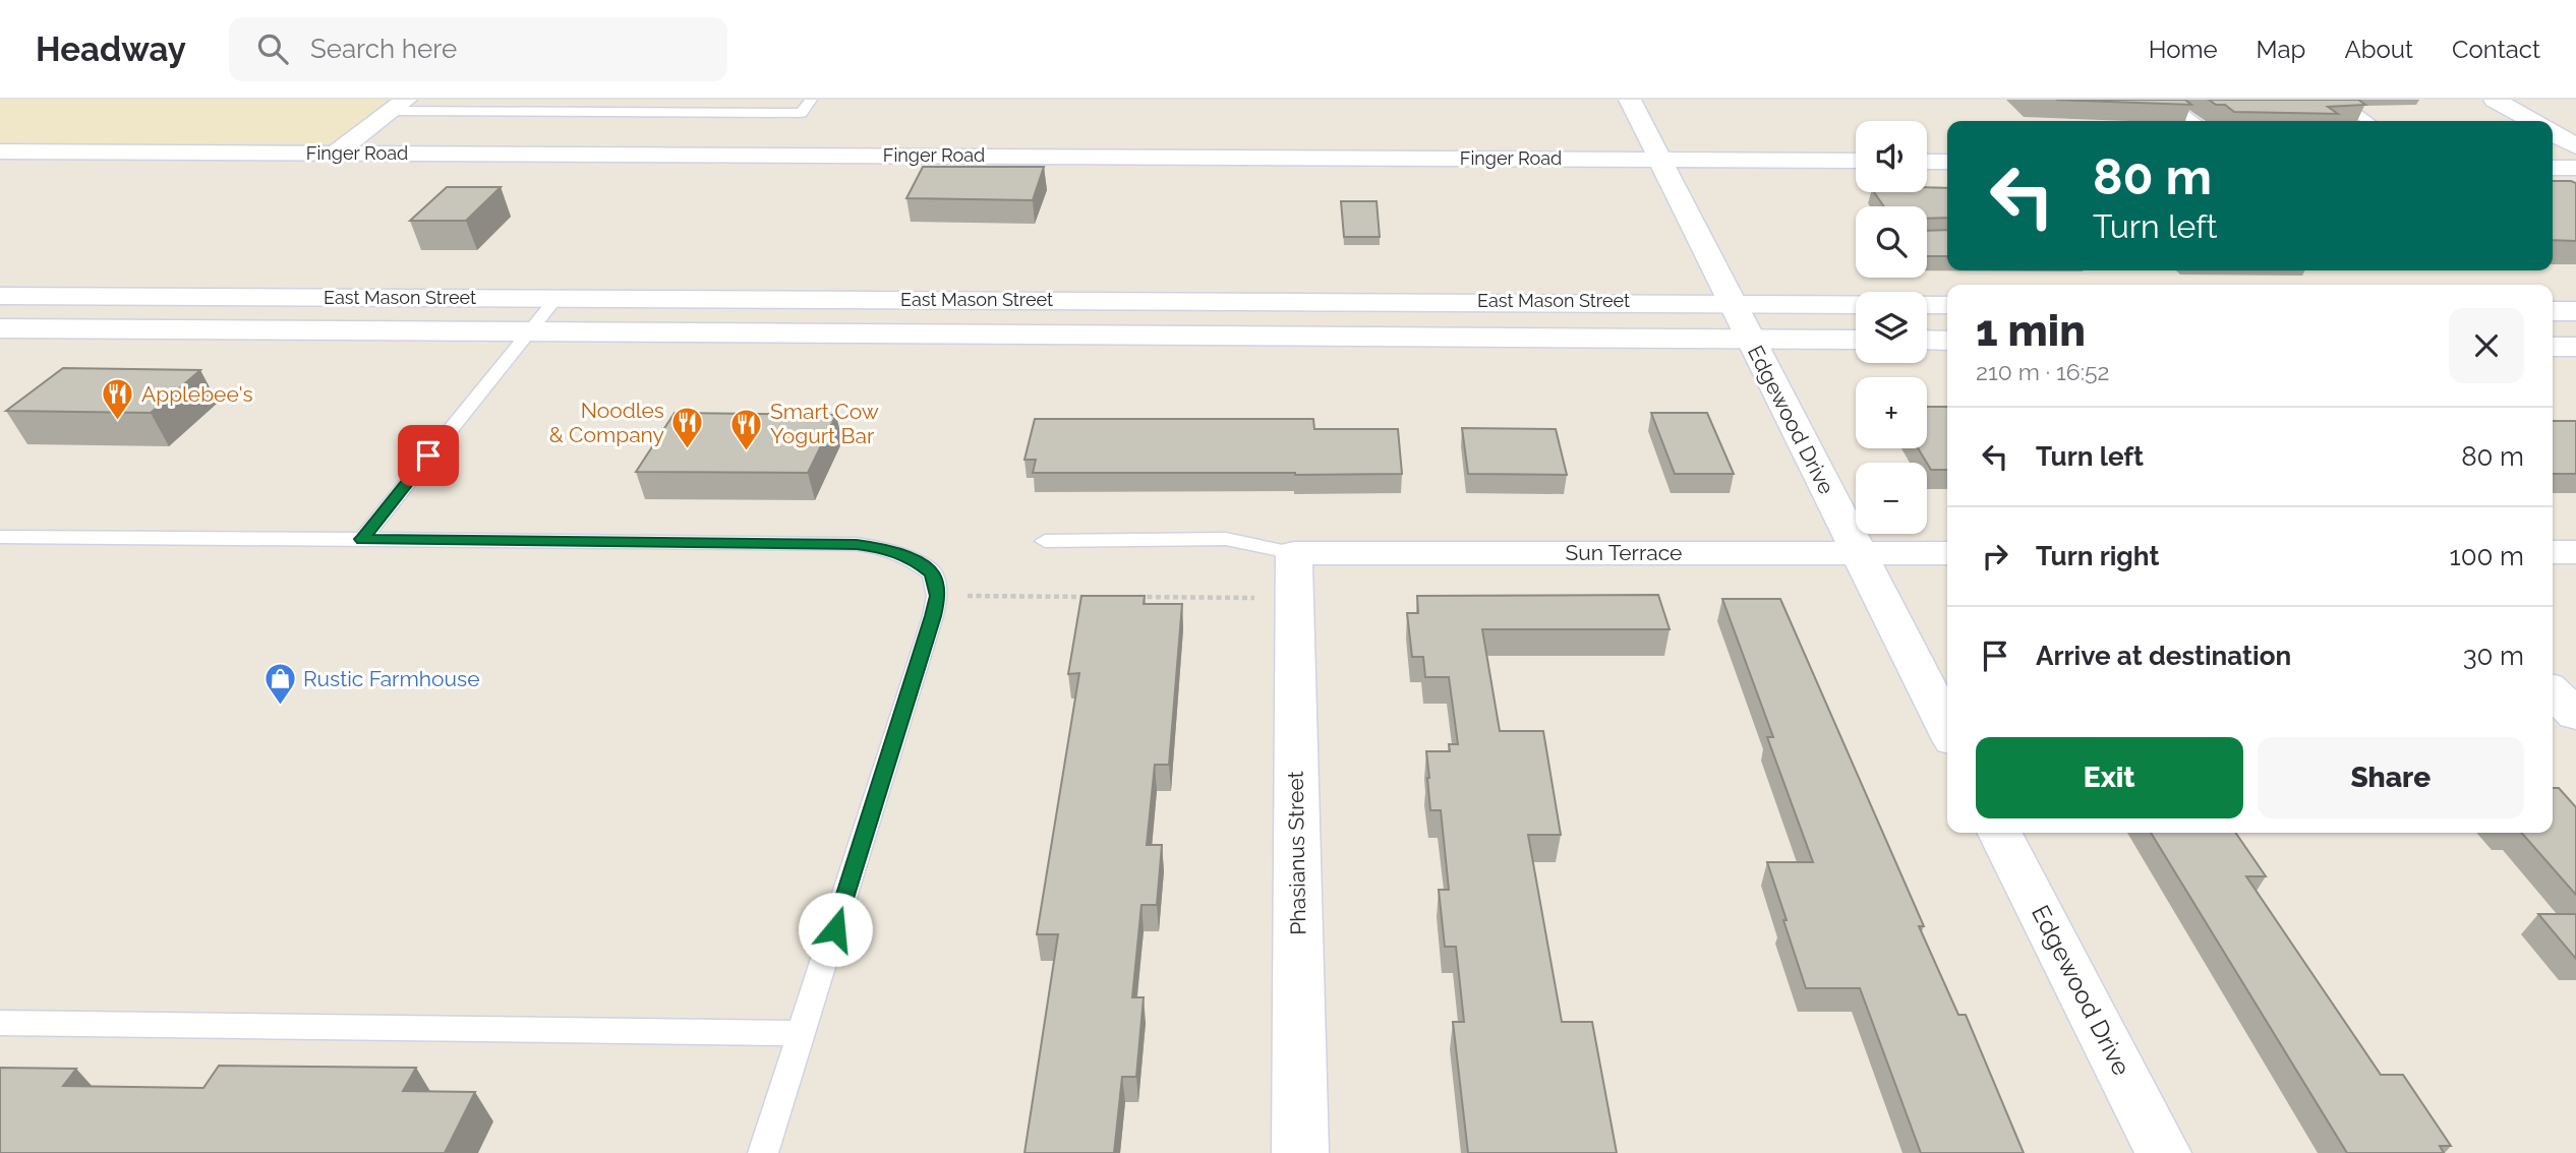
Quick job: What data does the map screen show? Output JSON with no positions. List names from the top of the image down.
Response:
{
  "streets": {
    "street": [
      "Finger Road",
      "East Mason Street",
      "Edgewood Drive",
      "Sun Terrace",
      "Phasianus Street"
    ]
  },
  "crossings": [
    ["Finger Road", "Edgewood Drive"],
    ["East Mason Street", "Edgewood Drive"],
    ["Edgewood Drive", "Sun Terrace"],
    ["Sun Terrace", "Phasianus Street"]
  ],
  "places": {
    "restaurant": ["Applebee's", "Noodles & Company", "Smart Cow Yogurt Bar"],
    "shop": ["Rustic Farmhouse"]
  },
  "page": {
    "header": "Headway",
    "search": "Search here",
    "nav": [
      "Home",
      "Map",
      "About",
      "Contact"
    ],
    "map_buttons": ["+", "−"],
    "turn": ["80 m", "Turn left"],
    "heading": ["1 min", "210 m · 16:52"],
    "list": [
      {
        "name": "Turn left",
        "value": "80 m"
      },
      {
        "name": "Turn right",
        "value": "100 m"
      },
      {
        "name": "Arrive at destination",
        "value": "30 m"
      }
    ],
    "buttons": ["Exit", "Share"]
  }
}
